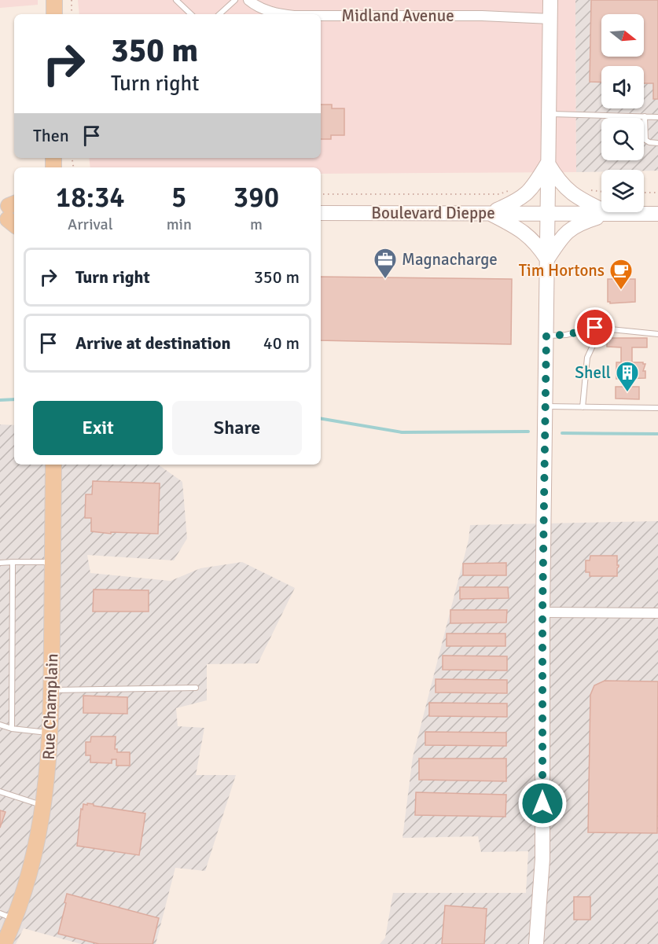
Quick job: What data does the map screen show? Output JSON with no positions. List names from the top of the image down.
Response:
{
  "streets": {
    "main road": ["Rue Champlain"],
    "street": ["Midland Avenue", "Boulevard Dieppe"]
  },
  "places": {
    "office": ["Magnacharge"],
    "cafe": ["Tim Hortons"],
    "building": ["Shell"]
  },
  "north": "right",
  "page": {
    "turn": ["350 m", "Turn right"],
    "then": "Then",
    "eta": [
      "18:34",
      "Arrival",
      "5",
      "min",
      "390",
      "m"
    ],
    "list": [
      {
        "name": "Turn right",
        "value": "350 m"
      },
      {
        "name": "Arrive at destination",
        "value": "40 m"
      }
    ],
    "buttons": ["Exit", "Share"]
  }
}
